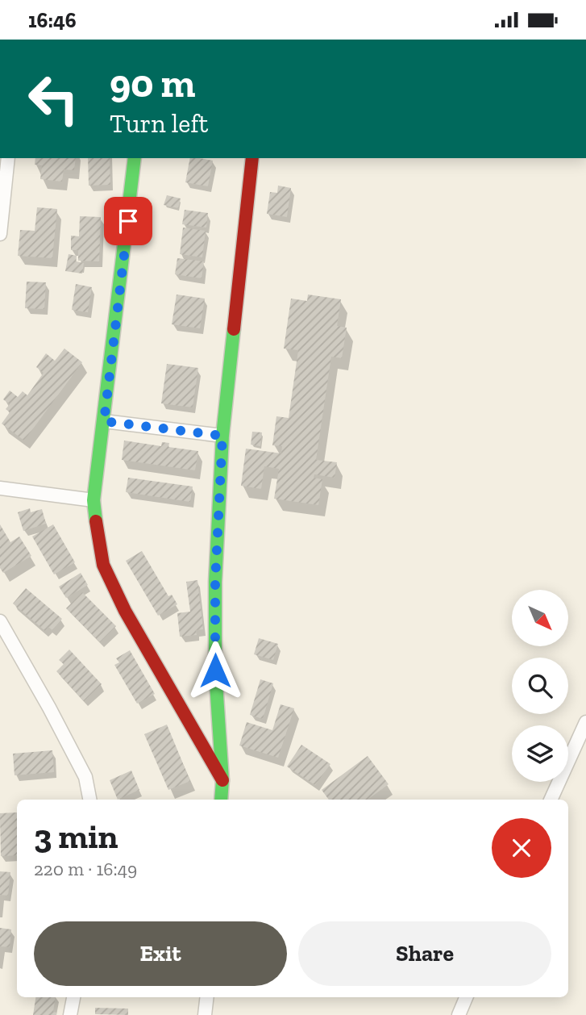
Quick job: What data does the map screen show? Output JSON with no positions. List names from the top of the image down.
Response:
{
  "north": "bottom right",
  "page": {
    "status": "16:46",
    "turn": ["90 m", "Turn left"],
    "heading": ["3 min", "220 m · 16:49"],
    "buttons": ["Exit", "Share"]
  }
}
